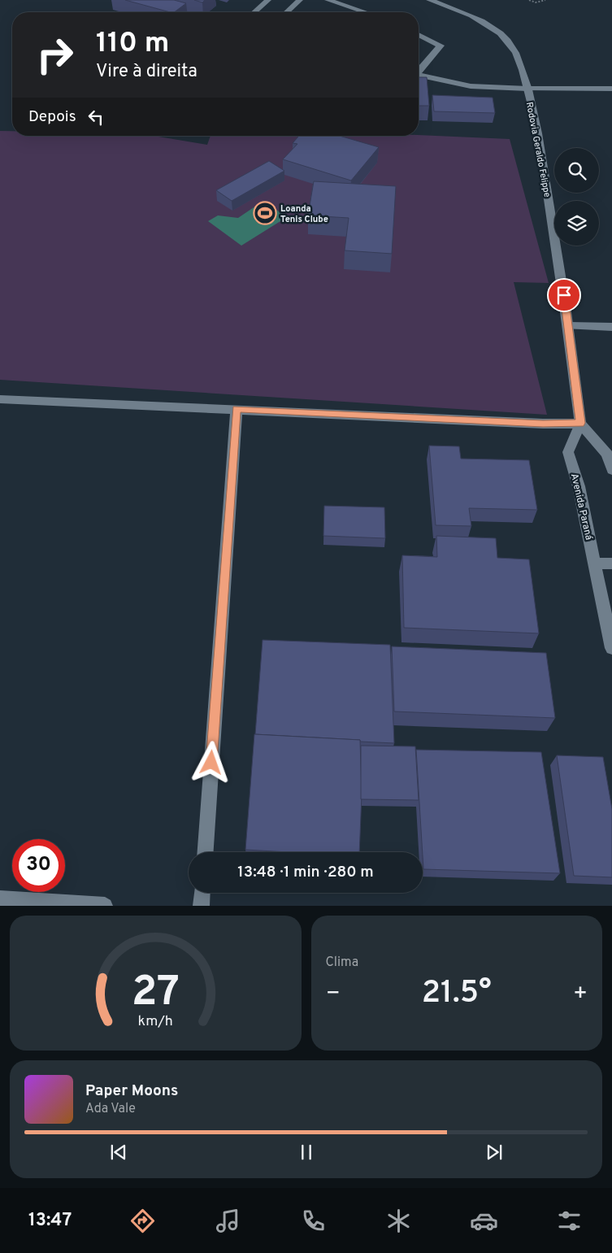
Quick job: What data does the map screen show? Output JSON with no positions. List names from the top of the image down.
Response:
{
  "streets": {
    "main road": ["Rodovia Geraldo Felippe", "Avenida Paraná"]
  },
  "crossings": [
    ["Rodovia Geraldo Felippe", "Avenida Paraná"]
  ],
  "places": {
    "sports": ["Loanda Tenis Clube"]
  },
  "page": {
    "turn": ["110 m", "Vire à direita"],
    "then": "Depois",
    "limit": "30",
    "trip": "13:48 · 1 min · 280 m",
    "tile": "Clima",
    "heat": ["−", "21.5°", "+"],
    "song": ["Paper Moons", "Ada Vale"],
    "tabs": "13:47",
    "gauge": ["27", "km/h"]
  }
}
